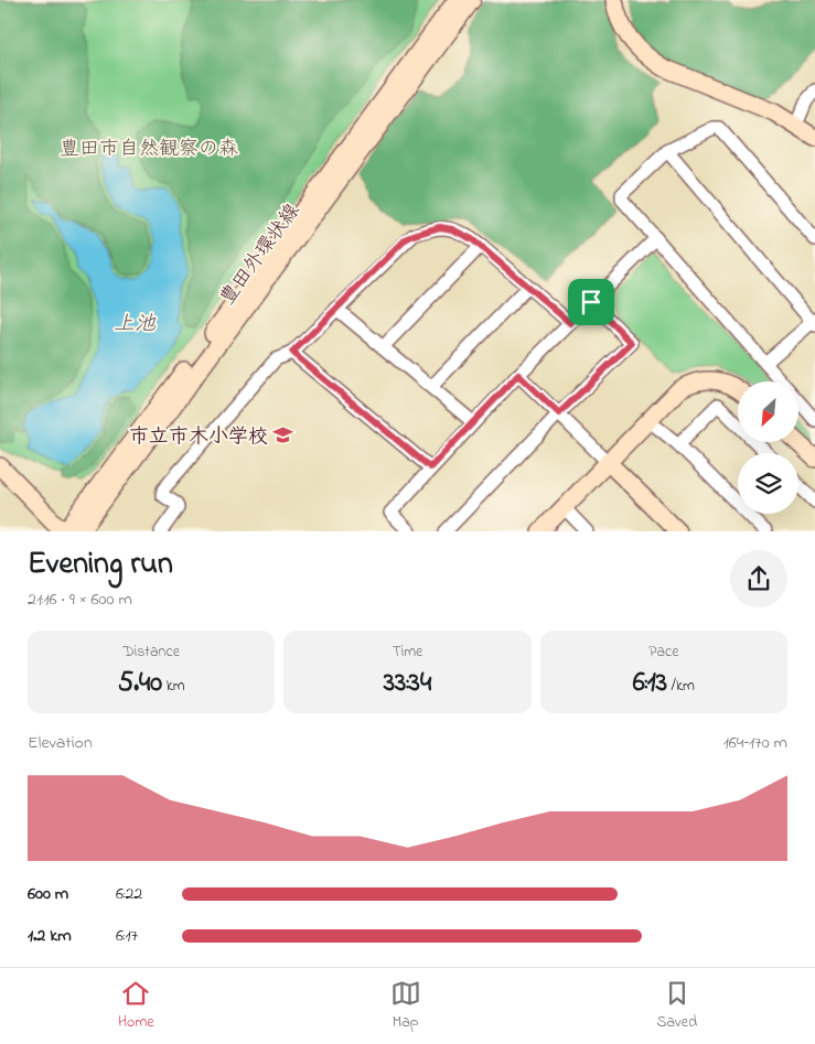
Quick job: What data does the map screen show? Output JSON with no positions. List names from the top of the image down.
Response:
{
  "streets": {
    "street": ["豊田外環状線"]
  },
  "water": ["上池"],
  "parks": ["豊田市自然観察の森"],
  "places": {
    "school or university": ["市立市木小学校"]
  },
  "north": "bottom left",
  "page": {
    "heading": ["Evening run", "21:16 · 9 × 600 m"],
    "stats": [
      ["Distance", "5.40 km"],
      ["Time", "33:34"],
      ["Pace", "6:13 /km"]
    ],
    "chart": ["Elevation", "164–170 m"],
    "list": [
      {
        "name": "600 m",
        "note": "6:22"
      },
      {
        "name": "1.2 km",
        "note": "6:17"
      }
    ],
    "tabs": ["Home", "Map", "Saved"]
  }
}
